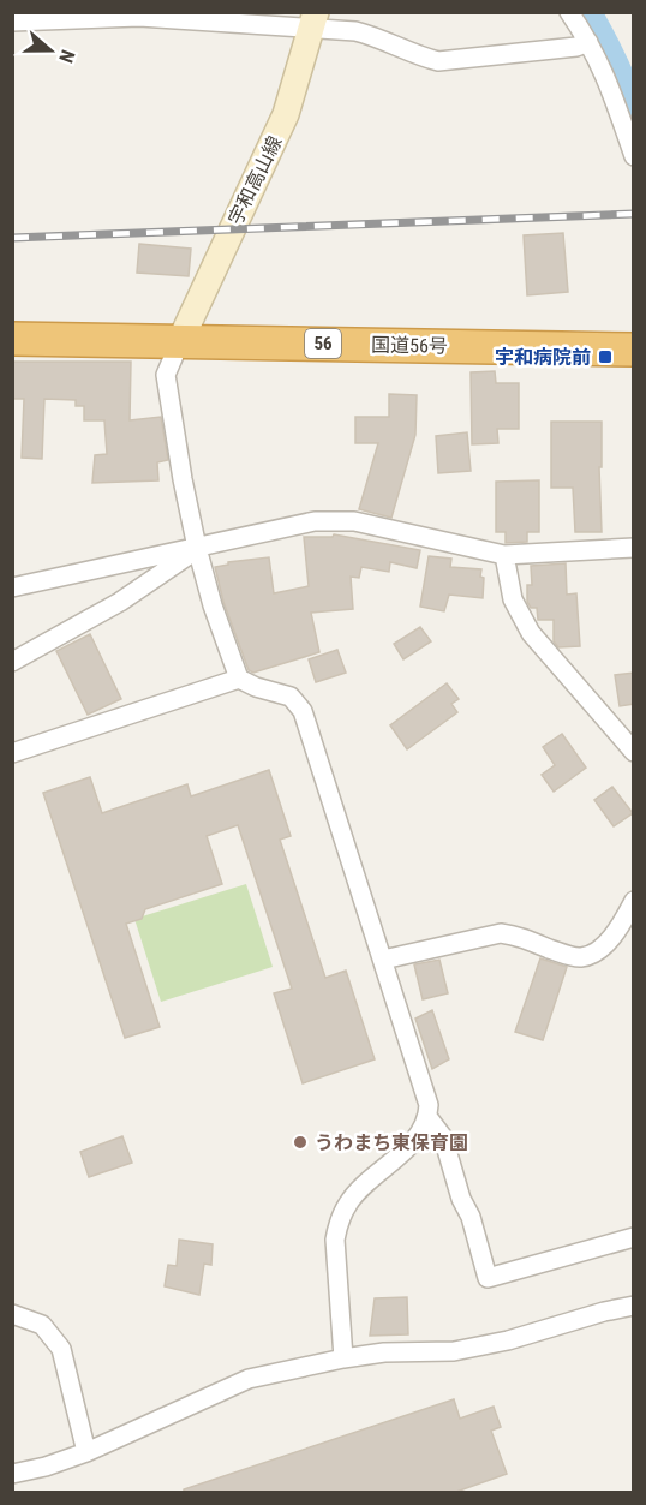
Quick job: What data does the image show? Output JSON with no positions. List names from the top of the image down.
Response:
{
  "streets": {
    "highway": ["56", "国道56号"],
    "main road": ["宇和高山線"]
  },
  "crossings": [
    ["宇和高山線", "国道56号"]
  ],
  "places": {
    "transit": ["宇和病院前"],
    "other": ["うわまち東保育園"]
  },
  "north": "right"
}
